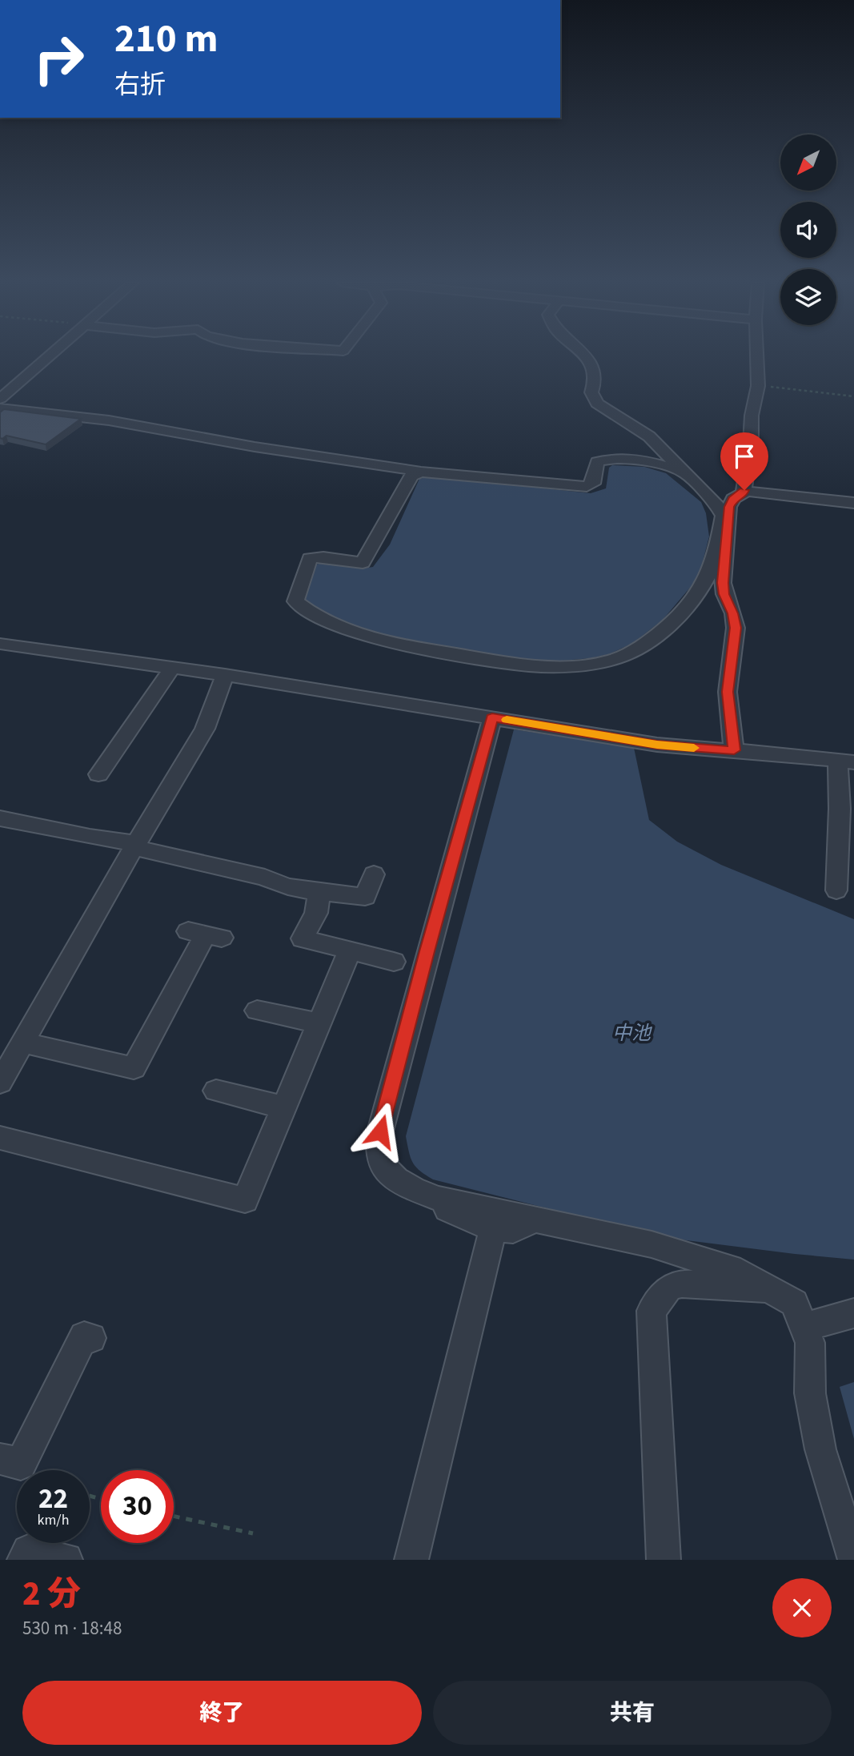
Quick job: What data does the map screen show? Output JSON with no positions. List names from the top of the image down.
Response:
{
  "water": ["中池"],
  "north": "bottom left",
  "page": {
    "turn": ["210 m", "右折"],
    "speed": "22 km/h",
    "limit": "30",
    "heading": ["2 分", "530 m · 18:48"],
    "buttons": ["終了", "共有"]
  }
}
